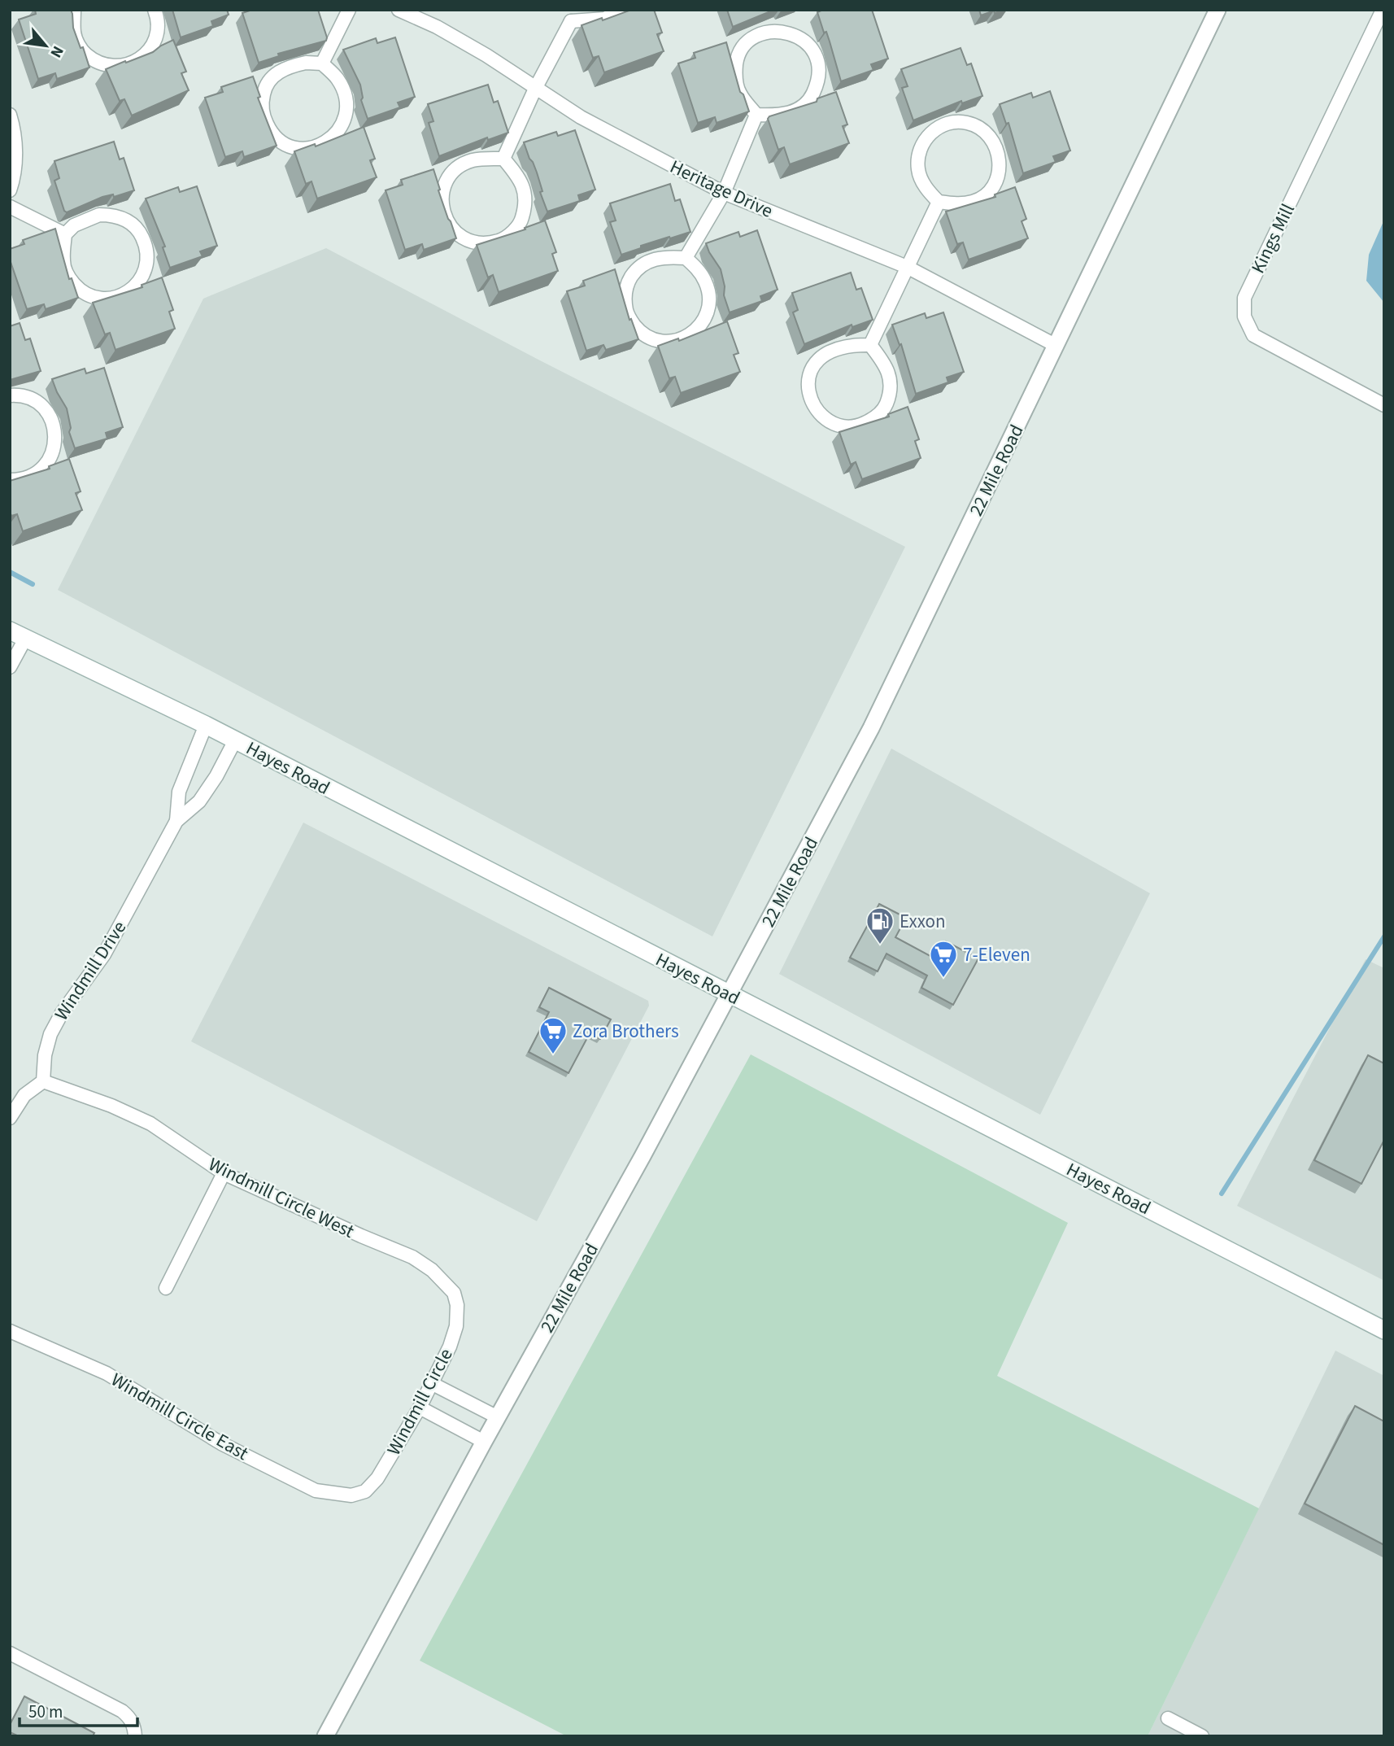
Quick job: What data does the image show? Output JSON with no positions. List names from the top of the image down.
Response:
{
  "streets": {
    "main road": ["Hayes Road"],
    "street": [
      "Heritage Drive",
      "Kings Mill",
      "22 Mile Road",
      "Windmill Drive",
      "Windmill Circle West",
      "Windmill Circle",
      "Windmill Circle East"
    ]
  },
  "crossings": [
    ["Heritage Drive", "22 Mile Road"],
    ["22 Mile Road", "Hayes Road"],
    ["Hayes Road", "Windmill Drive"],
    ["Windmill Drive", "Windmill Circle West"],
    ["Windmill Circle West", "Windmill Circle"],
    ["Windmill Circle", "Windmill Circle East"]
  ],
  "places": {
    "fuel station": ["Exxon"],
    "supermarket": ["7-Eleven", "Zora Brothers"]
  },
  "scale_bar": "50 m",
  "north": "bottom right"
}
